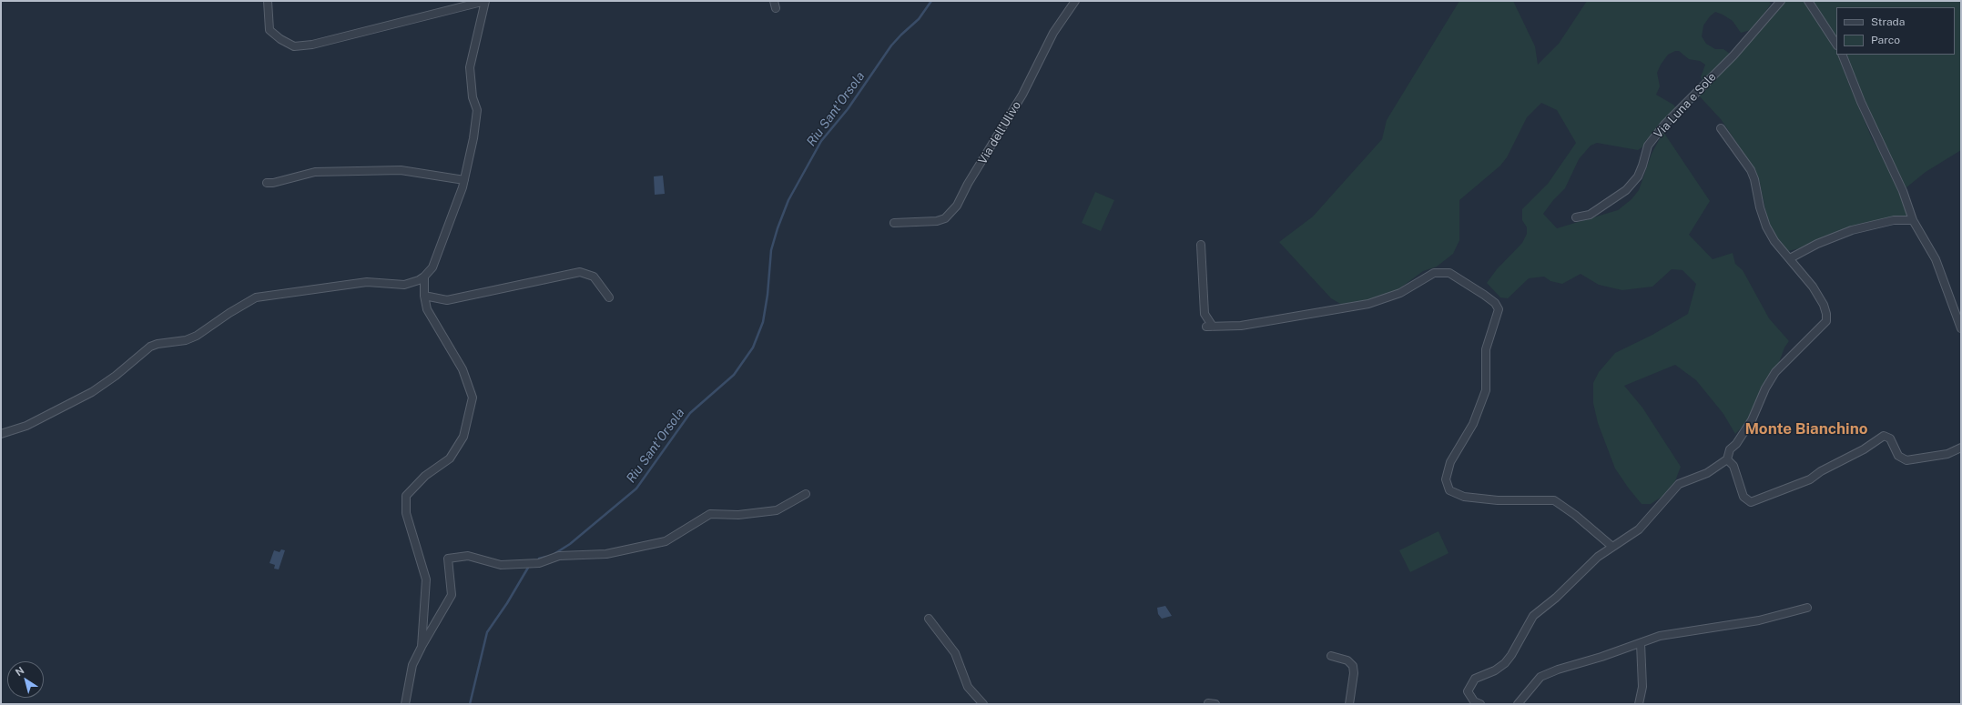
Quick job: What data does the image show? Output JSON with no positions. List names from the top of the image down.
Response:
{
  "streets": {
    "street": ["Via Luna e Sole", "Via dell'Ulivo"]
  },
  "districts": ["Monte Bianchino"],
  "water": ["Riu Sant'Orsola"],
  "legend": ["Strada", "Parco"],
  "north": "top left"
}
